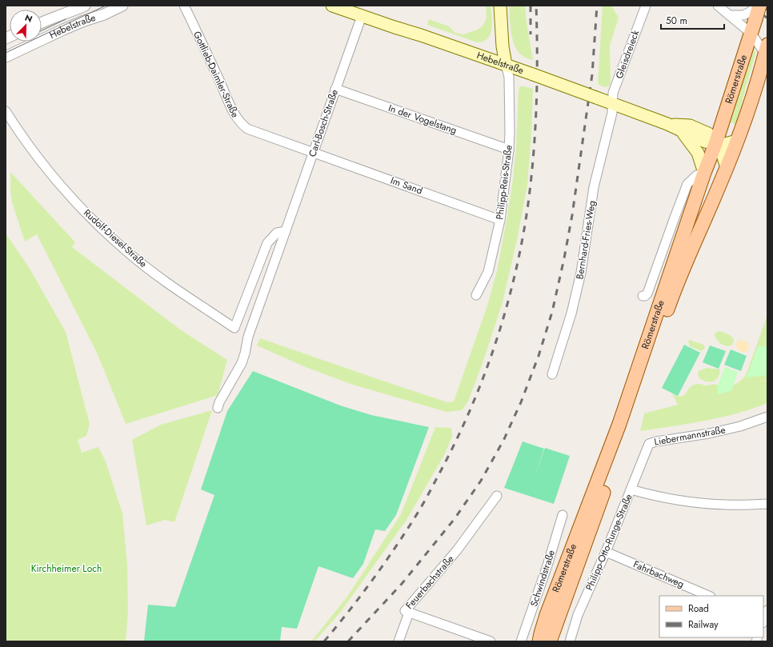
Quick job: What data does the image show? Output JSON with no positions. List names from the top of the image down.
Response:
{
  "streets": {
    "main road": ["Hebelstraße", "Römerstraße"],
    "street": [
      "Gleisdreieck",
      "Gottlieb-Daimler-Straße",
      "In der Vogelstang",
      "Carl-Bosch-Straße",
      "Philipp-Reis-Straße",
      "Im Sand",
      "Rudolf-Diesel-Straße",
      "Bernhard-Fries-Weg",
      "Liebermannstraße",
      "Philipp-Otto-Runge-Straße",
      "Fahrbachweg",
      "Schwindstraße",
      "Feuerbachstraße"
    ]
  },
  "crossings": [
    ["Hebelstraße", "Gleisdreieck"],
    ["Hebelstraße", "Römerstraße"],
    ["Hebelstraße", "Carl-Bosch-Straße"],
    ["Hebelstraße", "Philipp-Reis-Straße"],
    ["Hebelstraße", "Bernhard-Fries-Weg"],
    ["Gleisdreieck", "Bernhard-Fries-Weg"],
    ["Gottlieb-Daimler-Straße", "Carl-Bosch-Straße"],
    ["Gottlieb-Daimler-Straße", "Im Sand"],
    ["In der Vogelstang", "Carl-Bosch-Straße"],
    ["In der Vogelstang", "Philipp-Reis-Straße"],
    ["Carl-Bosch-Straße", "Im Sand"],
    ["Carl-Bosch-Straße", "Rudolf-Diesel-Straße"],
    ["Philipp-Reis-Straße", "Im Sand"],
    ["Liebermannstraße", "Philipp-Otto-Runge-Straße"],
    ["Philipp-Otto-Runge-Straße", "Fahrbachweg"]
  ],
  "parks": ["Kirchheimer Loch"],
  "legend": ["Road", "Railway"],
  "scale_bar": "50 m",
  "north": "top right"
}
